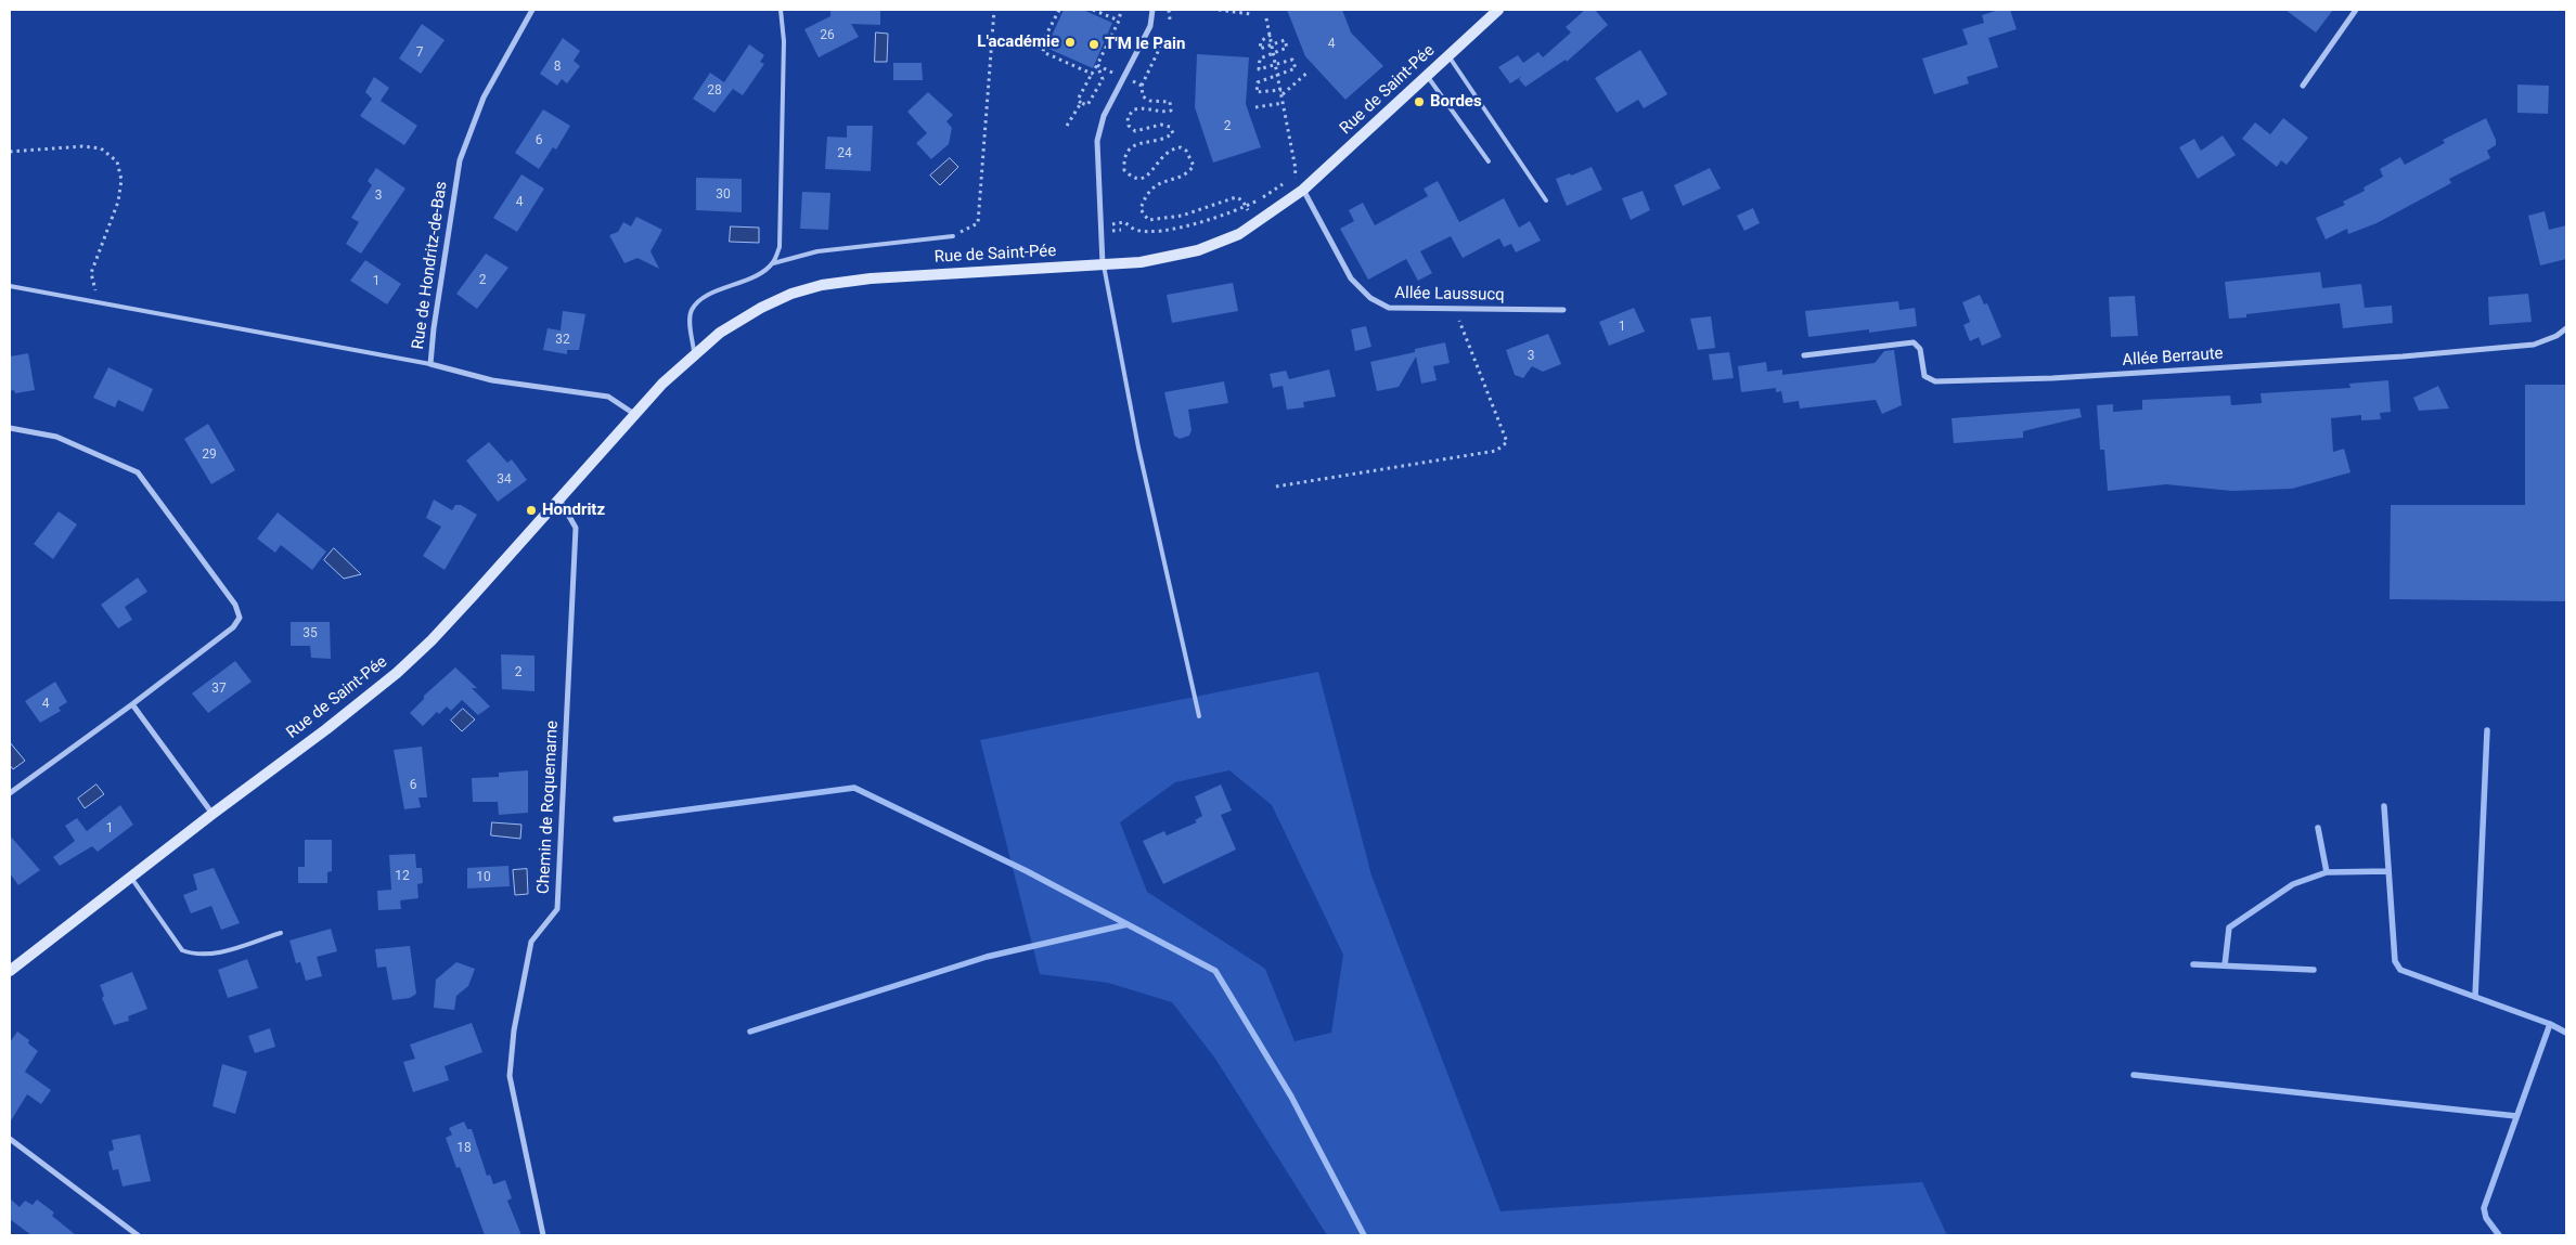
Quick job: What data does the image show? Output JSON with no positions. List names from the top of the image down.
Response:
{
  "streets": {
    "main road": ["Rue de Saint-Pée"],
    "street": [
      "Rue de Hondritz-de-Bas",
      "Allée Laussucq",
      "Allée Berraute",
      "Chemin de Roquemarne"
    ]
  },
  "crossings": [
    ["Rue de Saint-Pée", "Rue de Hondritz-de-Bas"],
    ["Rue de Saint-Pée", "Allée Laussucq"],
    ["Rue de Saint-Pée", "Chemin de Roquemarne"]
  ],
  "places": [
    "L'académie",
    "T'M le Pain",
    "Bordes",
    "Hondritz"
  ],
  "house_numbers": [
    "26",
    "4",
    "7",
    "8",
    "28",
    "2",
    "6",
    "24",
    "30",
    "3",
    "4",
    "2",
    "1",
    "1",
    "32",
    "3",
    "29",
    "34",
    "35",
    "2",
    "37",
    "4",
    "6",
    "1",
    "12",
    "10",
    "18"
  ]
}
